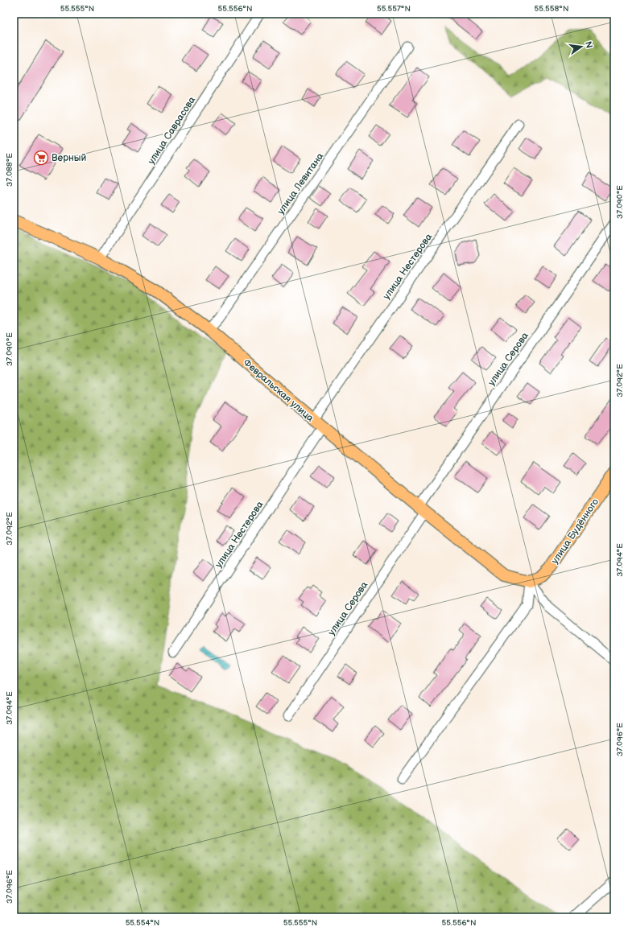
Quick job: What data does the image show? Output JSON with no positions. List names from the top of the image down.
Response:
{
  "streets": {
    "main road": ["Февральская улица", "улица Будённого"],
    "street": [
      "улица Саврасова",
      "улица Левитана",
      "улица Нестерова",
      "улица Серова"
    ]
  },
  "crossings": [
    ["улица Саврасова", "Февральская улица"],
    ["улица Левитана", "Февральская улица"],
    ["улица Нестерова", "Февральская улица"],
    ["улица Серова", "Февральская улица"],
    ["Февральская улица", "улица Будённого"]
  ],
  "places": {
    "supermarket": ["Верный"]
  },
  "north": "right",
  "coordinates": [
    "55.555°N",
    "55.556°N",
    "55.557°N",
    "55.558°N",
    "37.088°E",
    "37.090°E",
    "37.092°E",
    "37.094°E",
    "37.096°E",
    "55.554°N"
  ]
}
